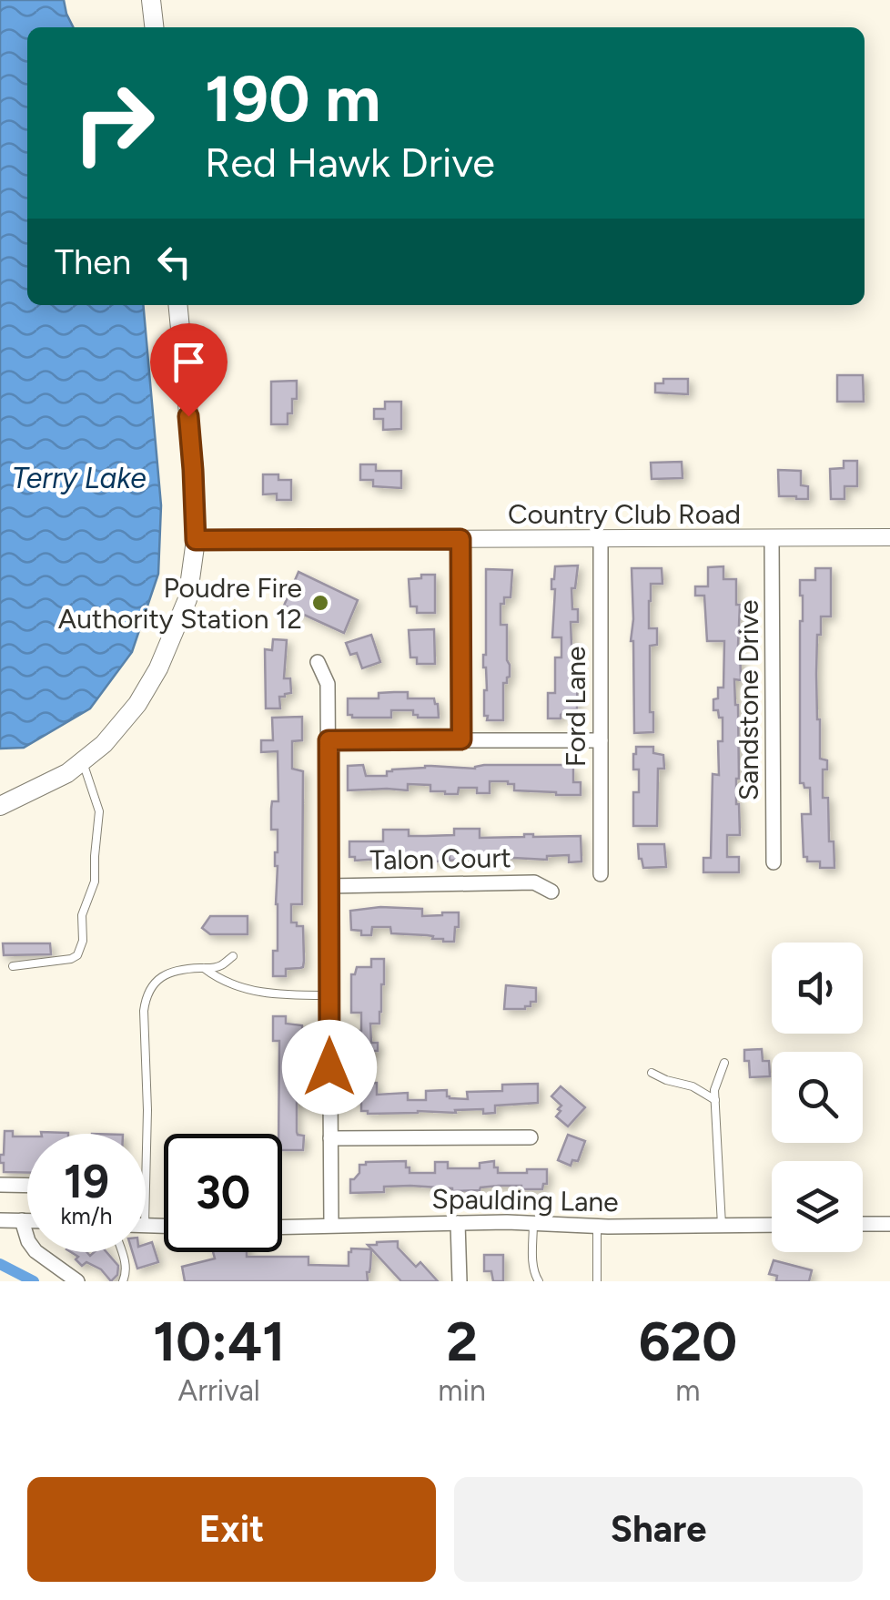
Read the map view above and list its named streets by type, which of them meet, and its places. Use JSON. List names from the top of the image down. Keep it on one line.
{"streets":{"street":["Country Club Road","Sandstone Drive","Ford Lane","Talon Court","Spaulding Lane"]},"crossings":[["Country Club Road","Sandstone Drive"],["Country Club Road","Ford Lane"]],"water":["Terry Lake"],"places":["Poudre Fire Authority Station 12"],"page":{"turn":["190 m","Red Hawk Drive"],"then":"Then","speed":"19 km/h","limit":"30","eta":["10:41","Arrival","2","min","620","m"],"buttons":["Exit","Share"]}}
